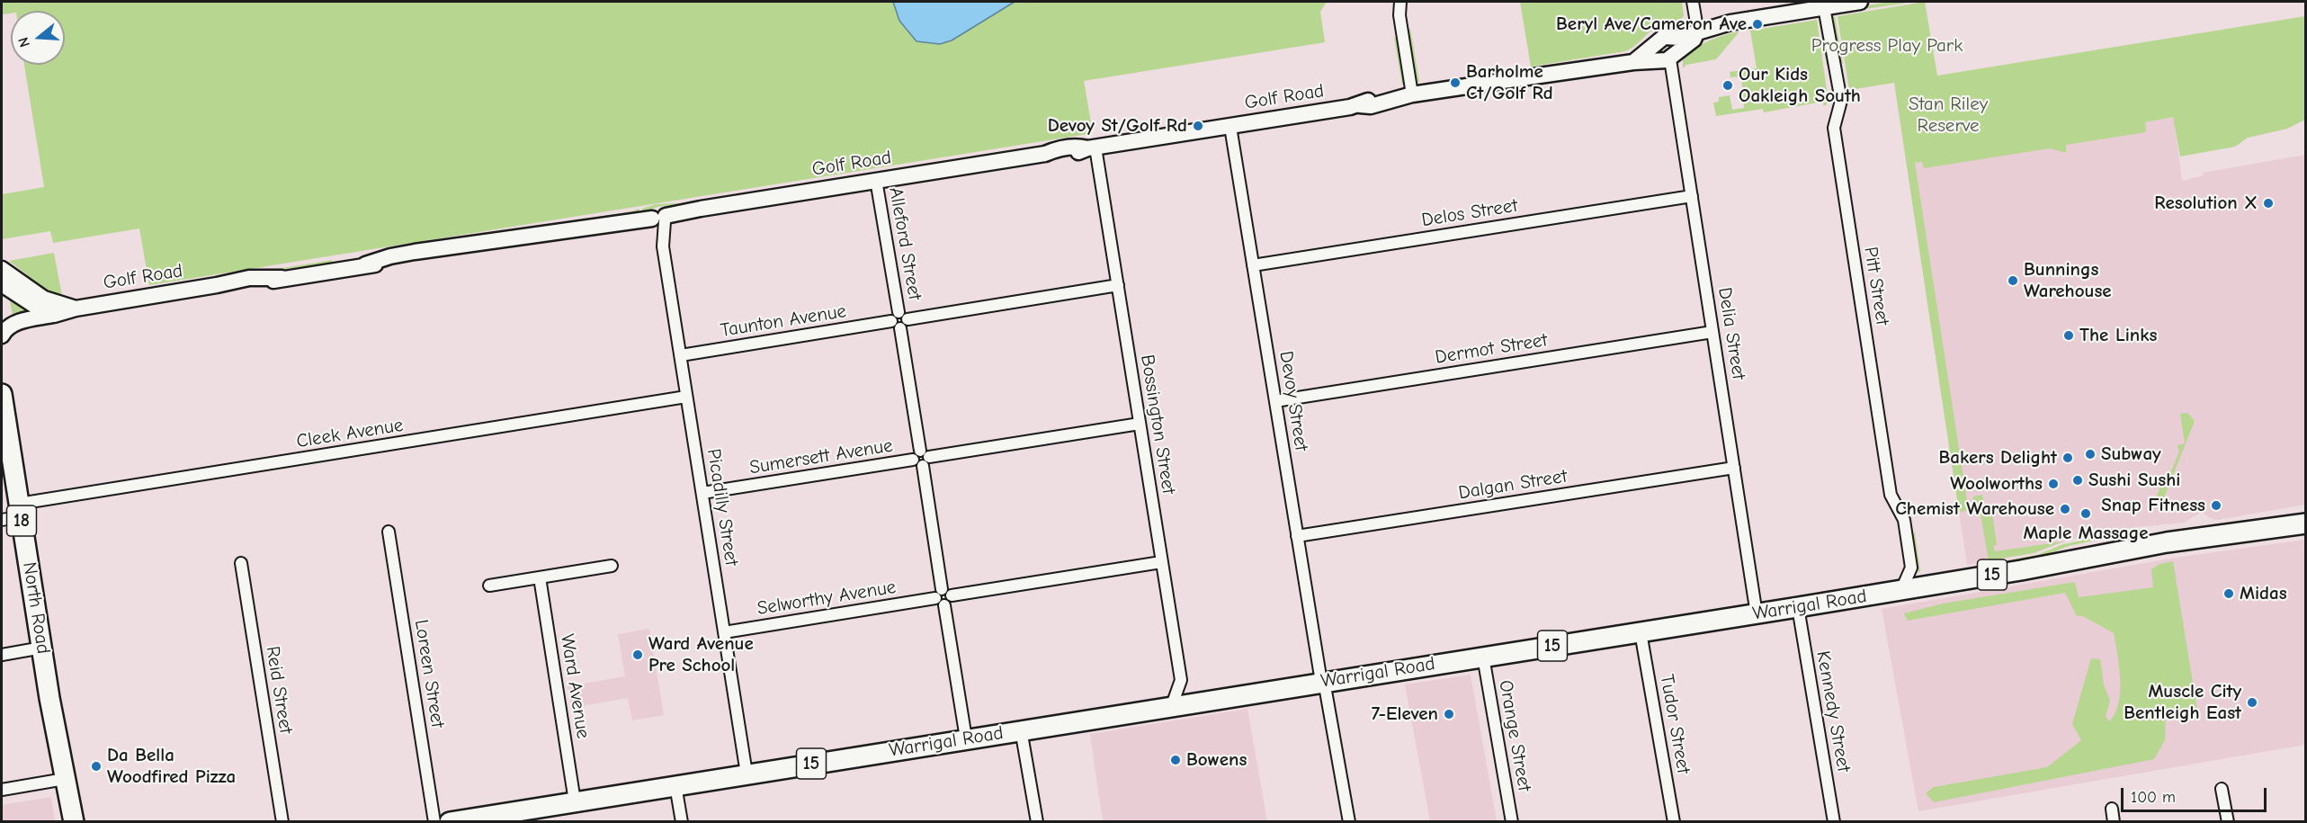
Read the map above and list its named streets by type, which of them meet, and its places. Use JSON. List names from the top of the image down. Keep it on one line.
{"streets":{"highway":["18","15","Warrigal Road","North Road"],"street":["Golf Road","Delos Street","Alleford Street","Pitt Street","Taunton Avenue","Delia Street","Dermot Street","Devoy Street","Bossington Street","Cleek Avenue","Sumersett Avenue","Dalgan Street","Picadilly Street","Selworthy Avenue","Loreen Street","Ward Avenue","Reid Street","Kennedy Street","Tudor Street","Orange Street"]},"crossings":[["Golf Road","Alleford Street"],["Golf Road","Delia Street"],["Golf Road","Devoy Street"],["Golf Road","Bossington Street"],["Golf Road","Picadilly Street"],["Delos Street","Delia Street"],["Delos Street","Devoy Street"],["Alleford Street","Taunton Avenue"],["Alleford Street","Sumersett Avenue"],["Alleford Street","Selworthy Avenue"],["Alleford Street","Warrigal Road"],["Taunton Avenue","Bossington Street"],["Taunton Avenue","Picadilly Street"],["Delia Street","Dermot Street"],["Delia Street","Dalgan Street"],["Delia Street","Warrigal Road"],["Dermot Street","Devoy Street"],["Devoy Street","Dalgan Street"],["Devoy Street","Warrigal Road"],["Bossington Street","Sumersett Avenue"],["Bossington Street","Selworthy Avenue"],["Bossington Street","Warrigal Road"],["Cleek Avenue","Picadilly Street"],["Cleek Avenue","North Road"],["Sumersett Avenue","Picadilly Street"],["Picadilly Street","Selworthy Avenue"],["Picadilly Street","Warrigal Road"],["Warrigal Road","Ward Avenue"],["Warrigal Road","Kennedy Street"],["Warrigal Road","Tudor Street"],["Warrigal Road","Orange Street"]],"parks":["Progress Play Park","Stan Riley Reserve"],"places":["Beryl Ave/Cameron Ave","Barholme Ct/Golf Rd","Our Kids Oakleigh South","Devoy St/Golf Rd","Resolution X","Bunnings Warehouse","The Links","Subway","Bakers Delight","Sushi Sushi","Woolworths","Snap Fitness","Chemist Warehouse","Maple Massage","Midas","Ward Avenue Pre School","Muscle City Bentleigh East","7-Eleven","Bowens","Da Bella Woodfired Pizza"],"scale_bar":"100 m","north":"left"}
